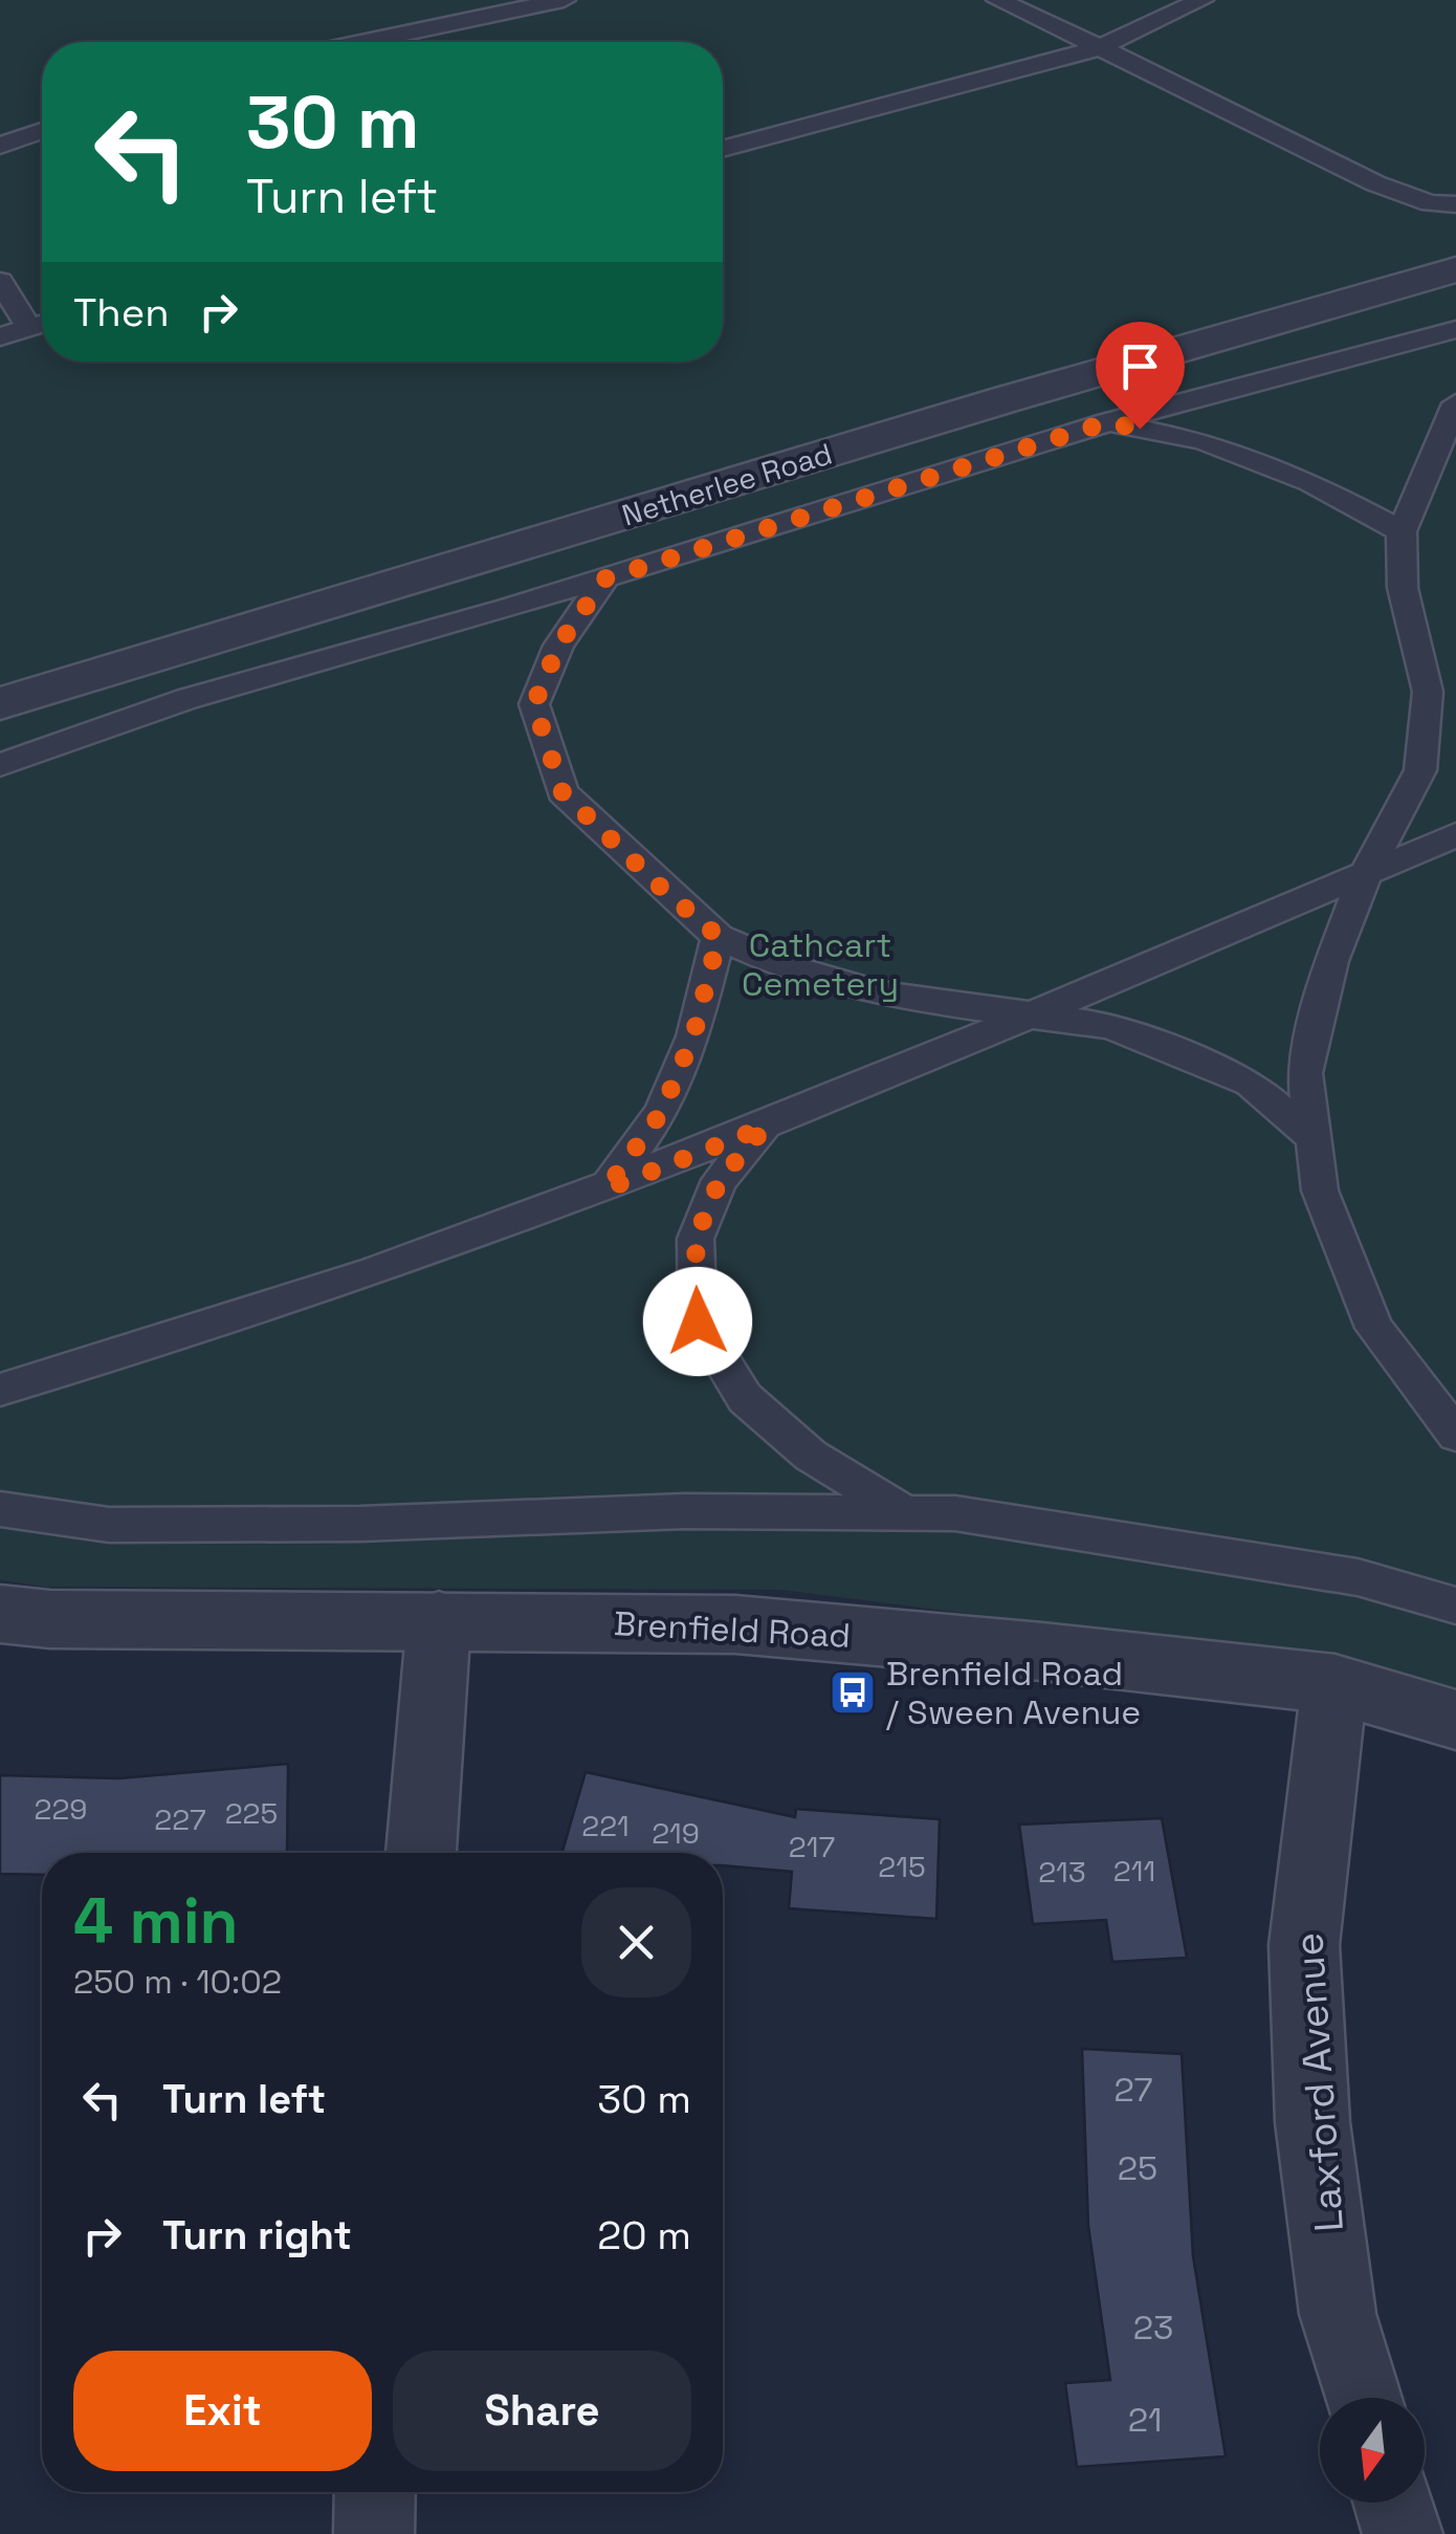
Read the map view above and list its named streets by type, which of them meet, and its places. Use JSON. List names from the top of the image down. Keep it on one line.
{"streets":{"street":["Netherlee Road","Brenfield Road","Laxford Avenue"]},"crossings":[["Brenfield Road","Laxford Avenue"]],"parks":["Cathcart Cemetery"],"places":{"bus stop":["Brenfield Road / Sween Avenue"]},"house_numbers":["229","225","227","221","219","217","215","211","213","27","25","23","21"],"north":"bottom","page":{"turn":["30 m","Turn left"],"then":"Then","heading":["4 min","250 m · 10:02"],"list":[{"name":"Turn left","value":"30 m"},{"name":"Turn right","value":"20 m"}],"buttons":["Exit","Share"]}}
